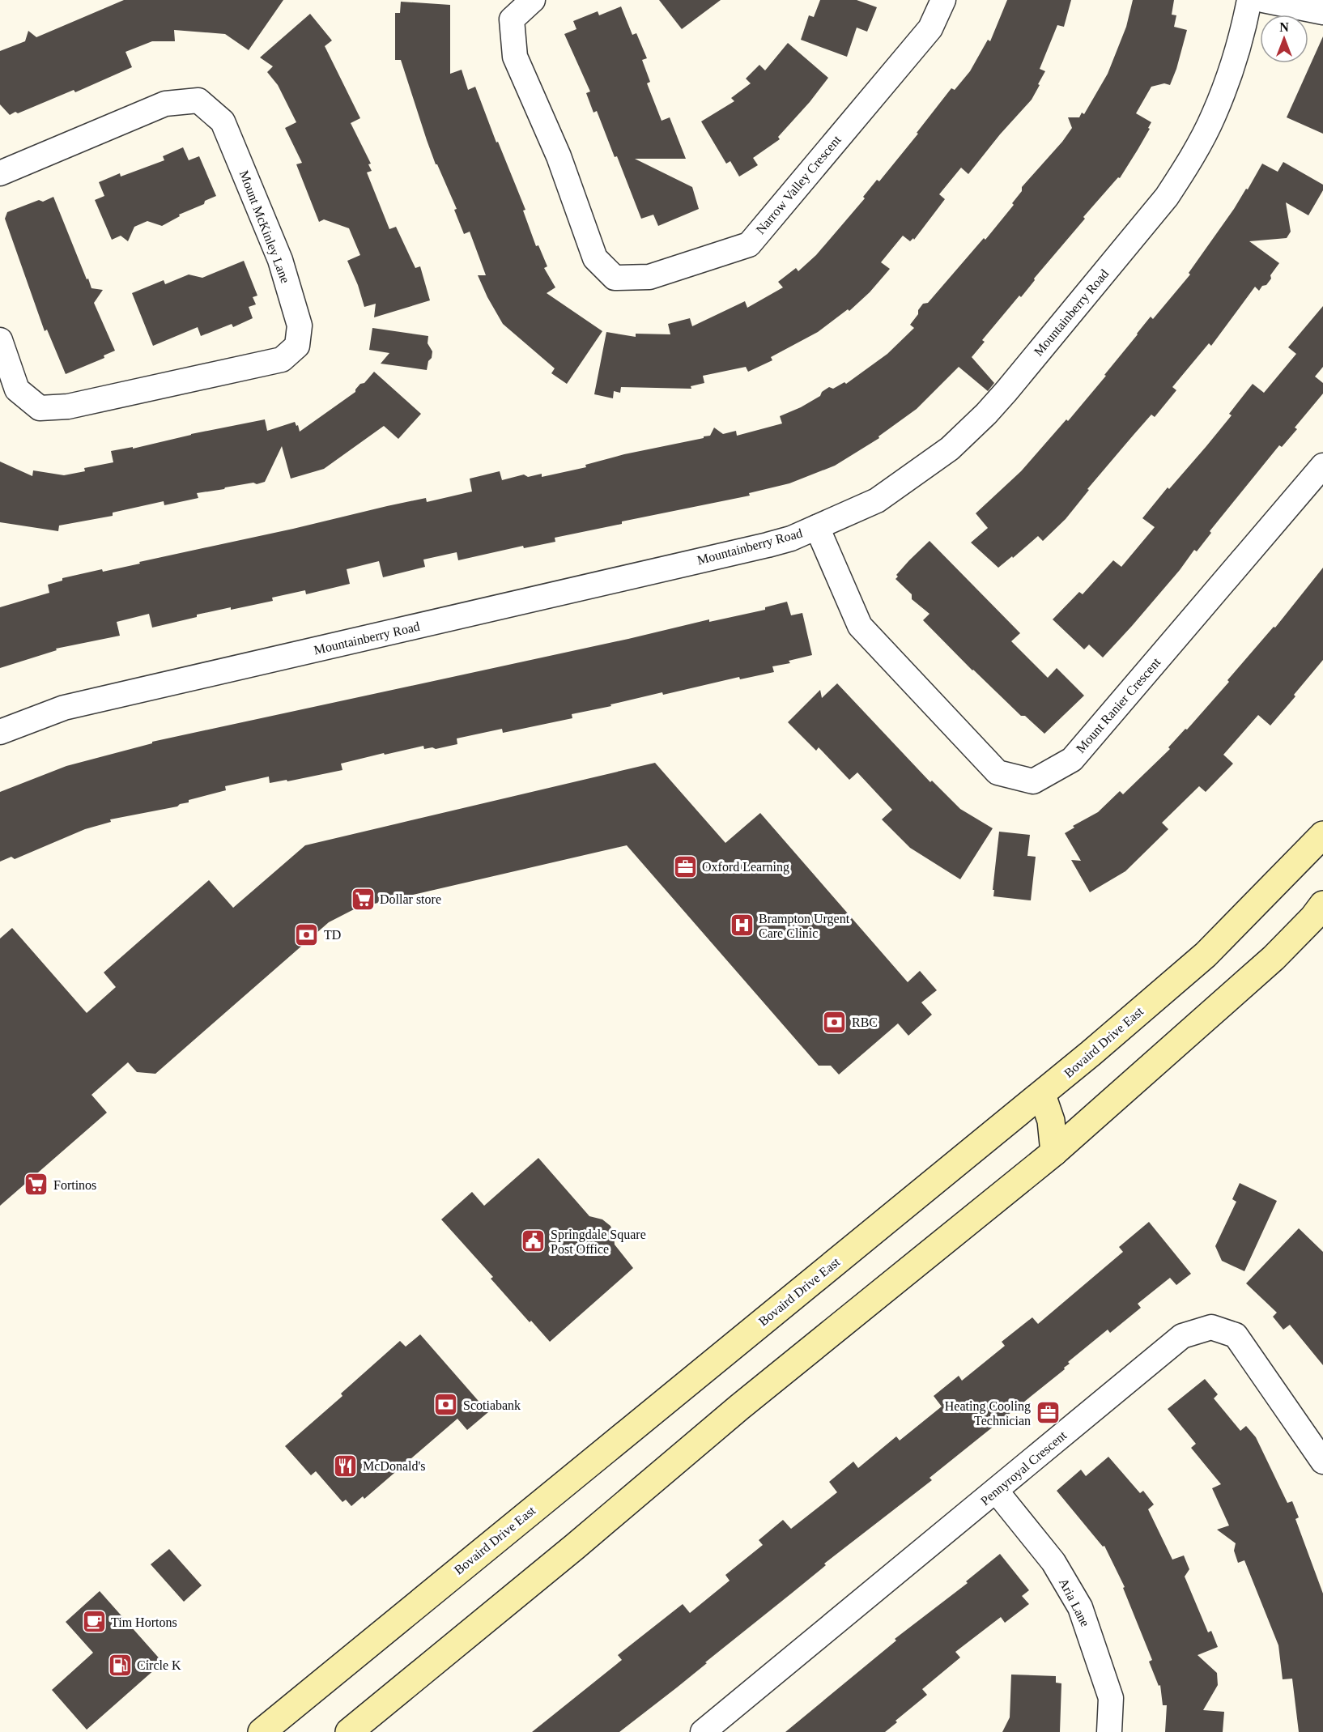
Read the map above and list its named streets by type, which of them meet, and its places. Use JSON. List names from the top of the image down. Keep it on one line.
{"streets":{"main road":["Bovaird Drive East"],"street":["Narrow Valley Crescent","Mount McKinley Lane","Mountainberry Road","Mount Ranier Crescent","Pennyroyal Crescent","Aria Lane"]},"crossings":[["Mountainberry Road","Mount Ranier Crescent"],["Pennyroyal Crescent","Aria Lane"]],"places":{"office":["Oxford Learning","Heating Cooling Technician"],"supermarket":["Dollar store","Fortinos"],"hospital":["Brampton Urgent Care Clinic"],"bank":["TD","RBC","Scotiabank"],"public building":["Springdale Square Post Office"],"restaurant":["McDonald's"],"cafe":["Tim Hortons"],"fuel station":["Circle K"]},"north":"top"}
